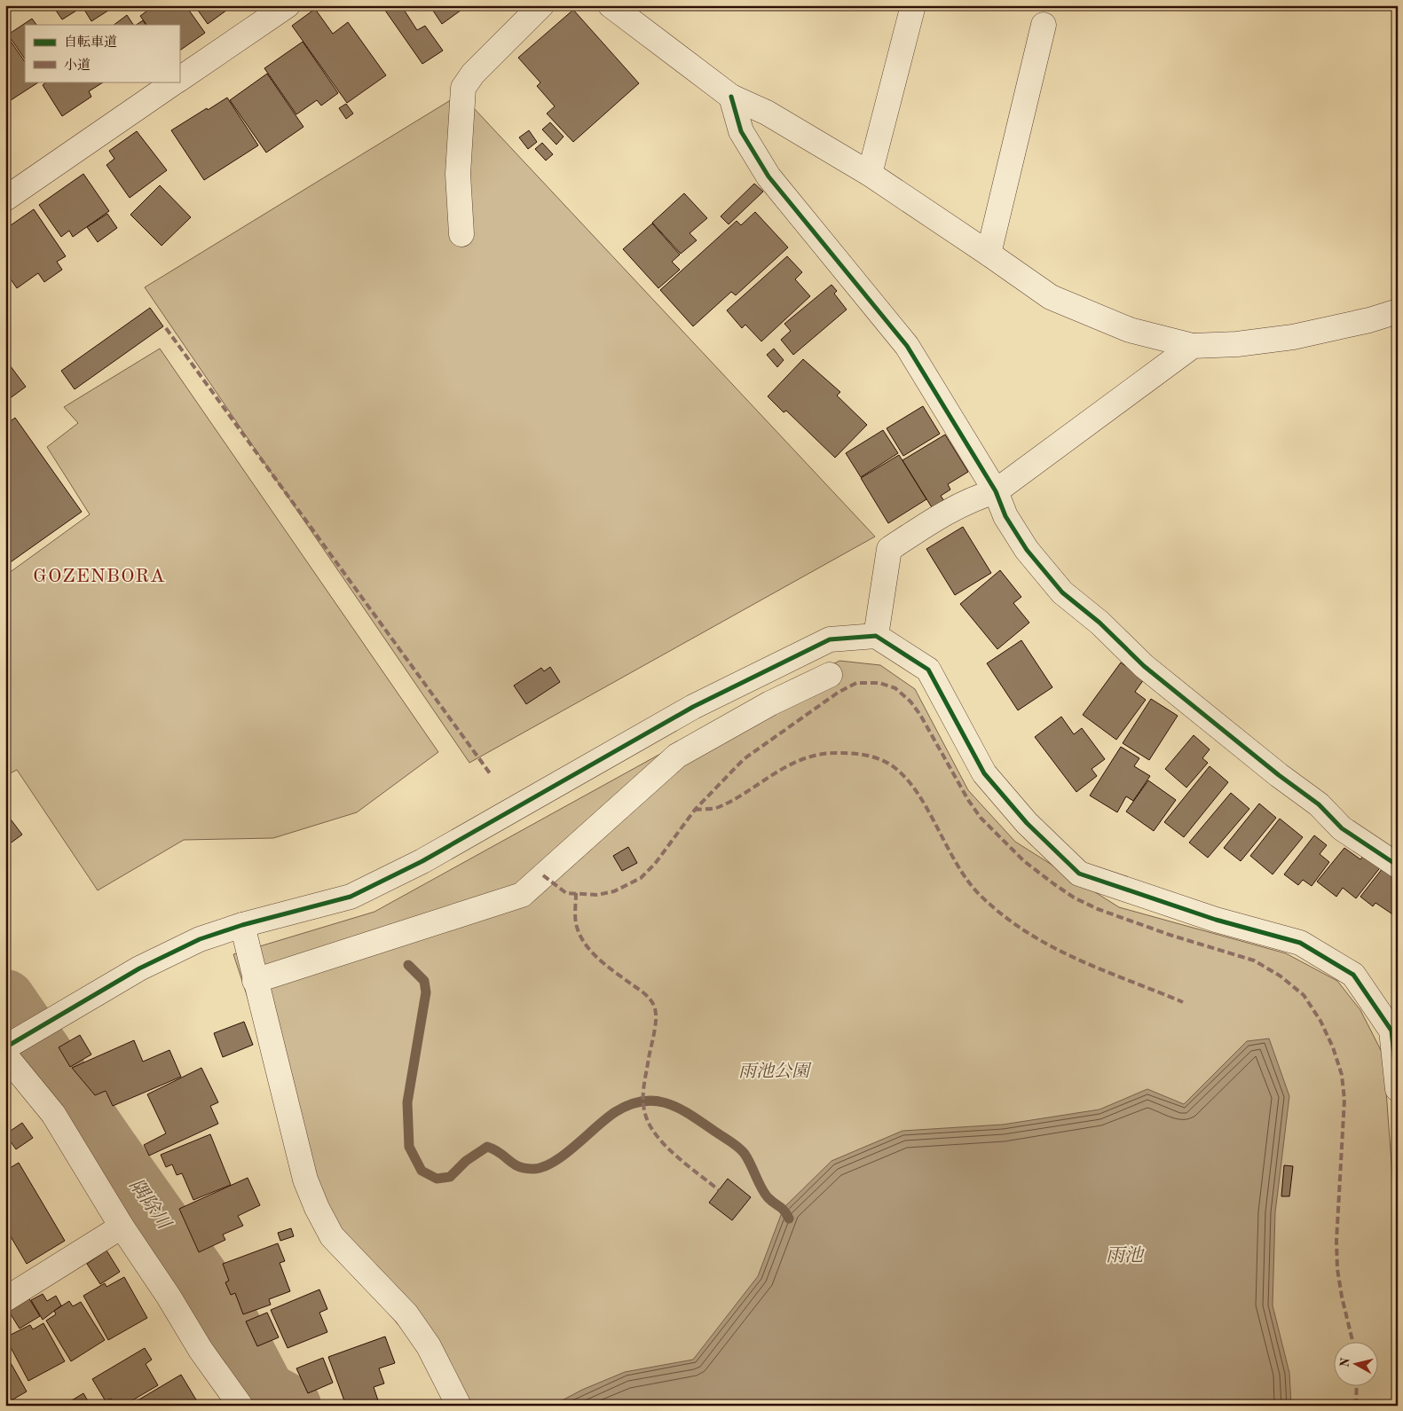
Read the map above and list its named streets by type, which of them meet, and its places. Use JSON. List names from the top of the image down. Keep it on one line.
{"districts":["GOZENBORA"],"water":["隅除川","雨池"],"parks":["雨池公園"],"legend":["自転車道","小道"],"north":"left"}
